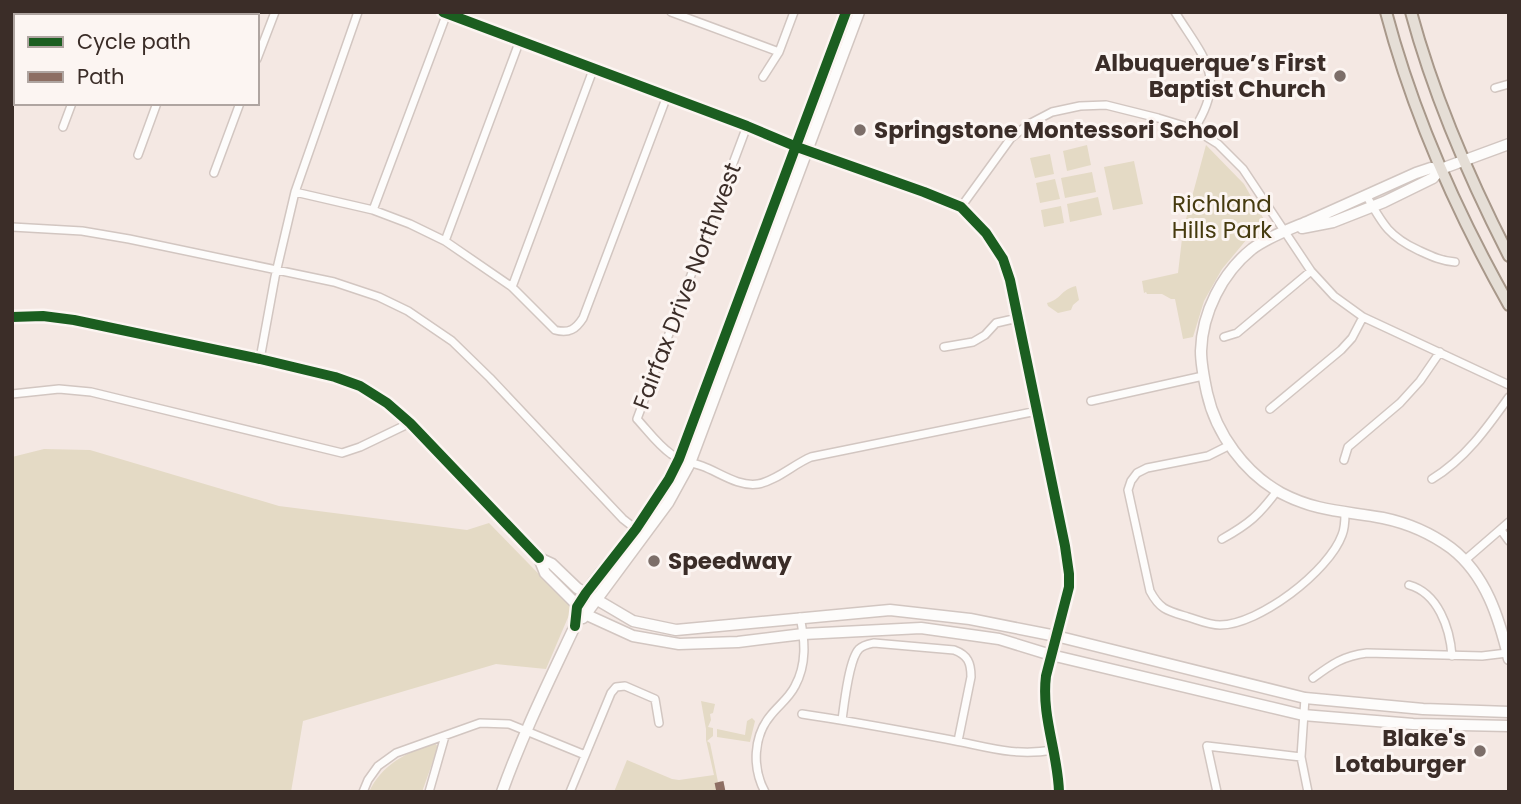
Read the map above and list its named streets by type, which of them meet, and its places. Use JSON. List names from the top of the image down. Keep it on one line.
{"streets":{"street":["Fairfax Drive Northwest"]},"parks":["Richland Hills Park"],"places":["Albuquerque’s First Baptist Church","Springstone Montessori School","Speedway","Blake's Lotaburger"],"legend":["Cycle path","Path"]}
